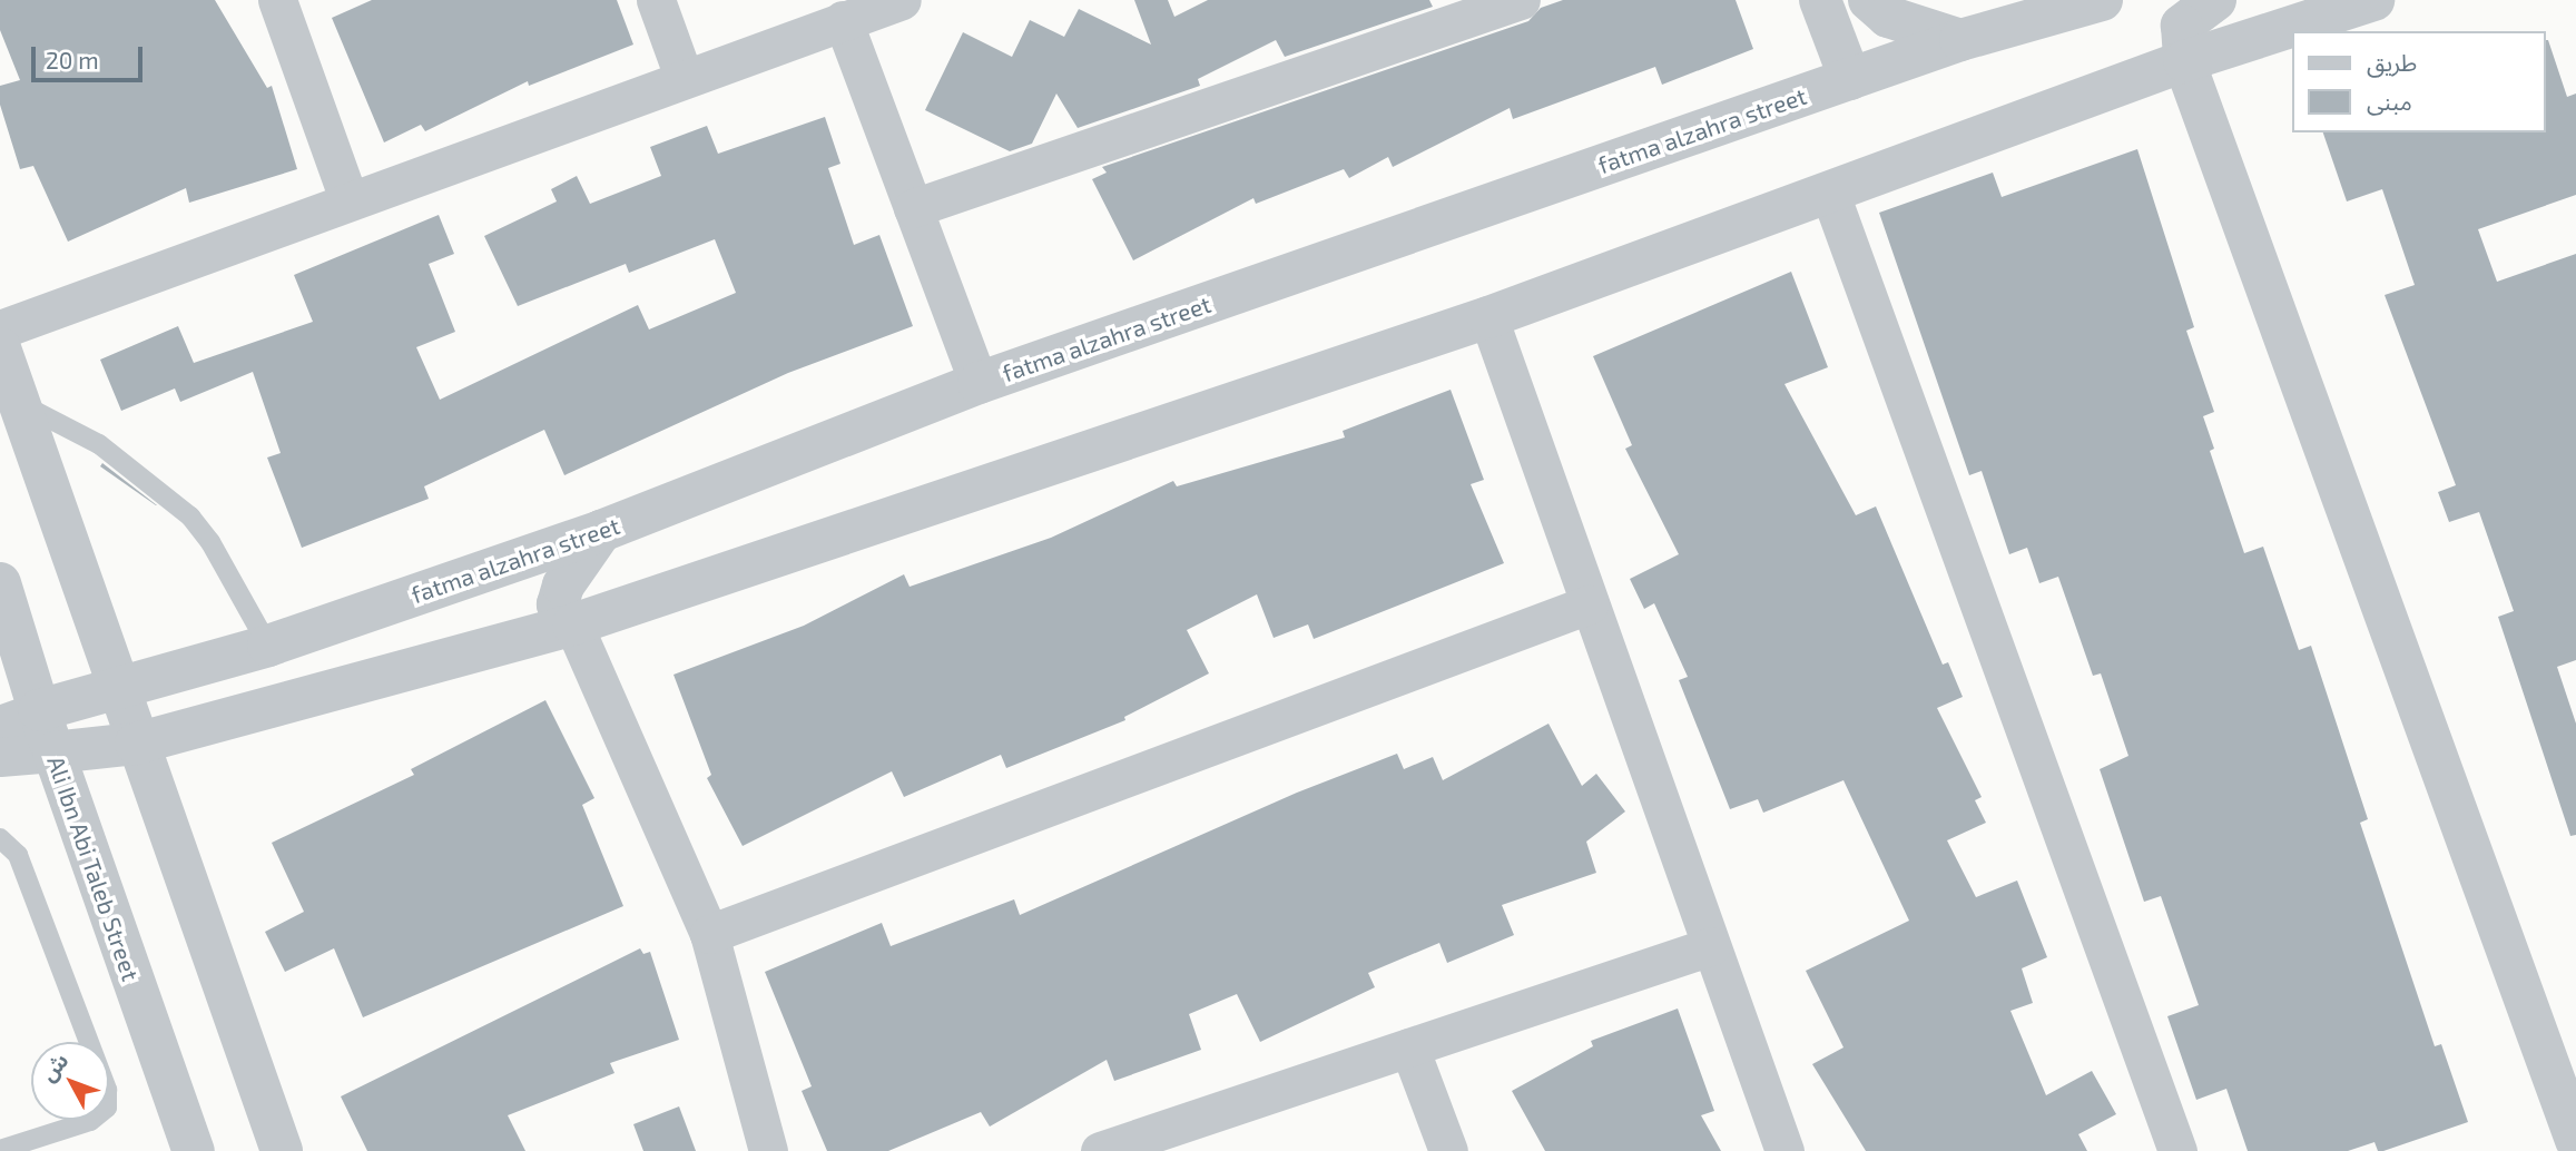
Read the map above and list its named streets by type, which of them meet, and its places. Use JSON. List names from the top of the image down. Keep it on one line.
{"streets":{"street":["fatma alzahra street","Ali Ibn Abi Taleb Street"]},"crossings":[["fatma alzahra street","Ali Ibn Abi Taleb Street"]],"legend":["طريق","مبنى"],"scale_bar":"20 m","north":"top left"}
